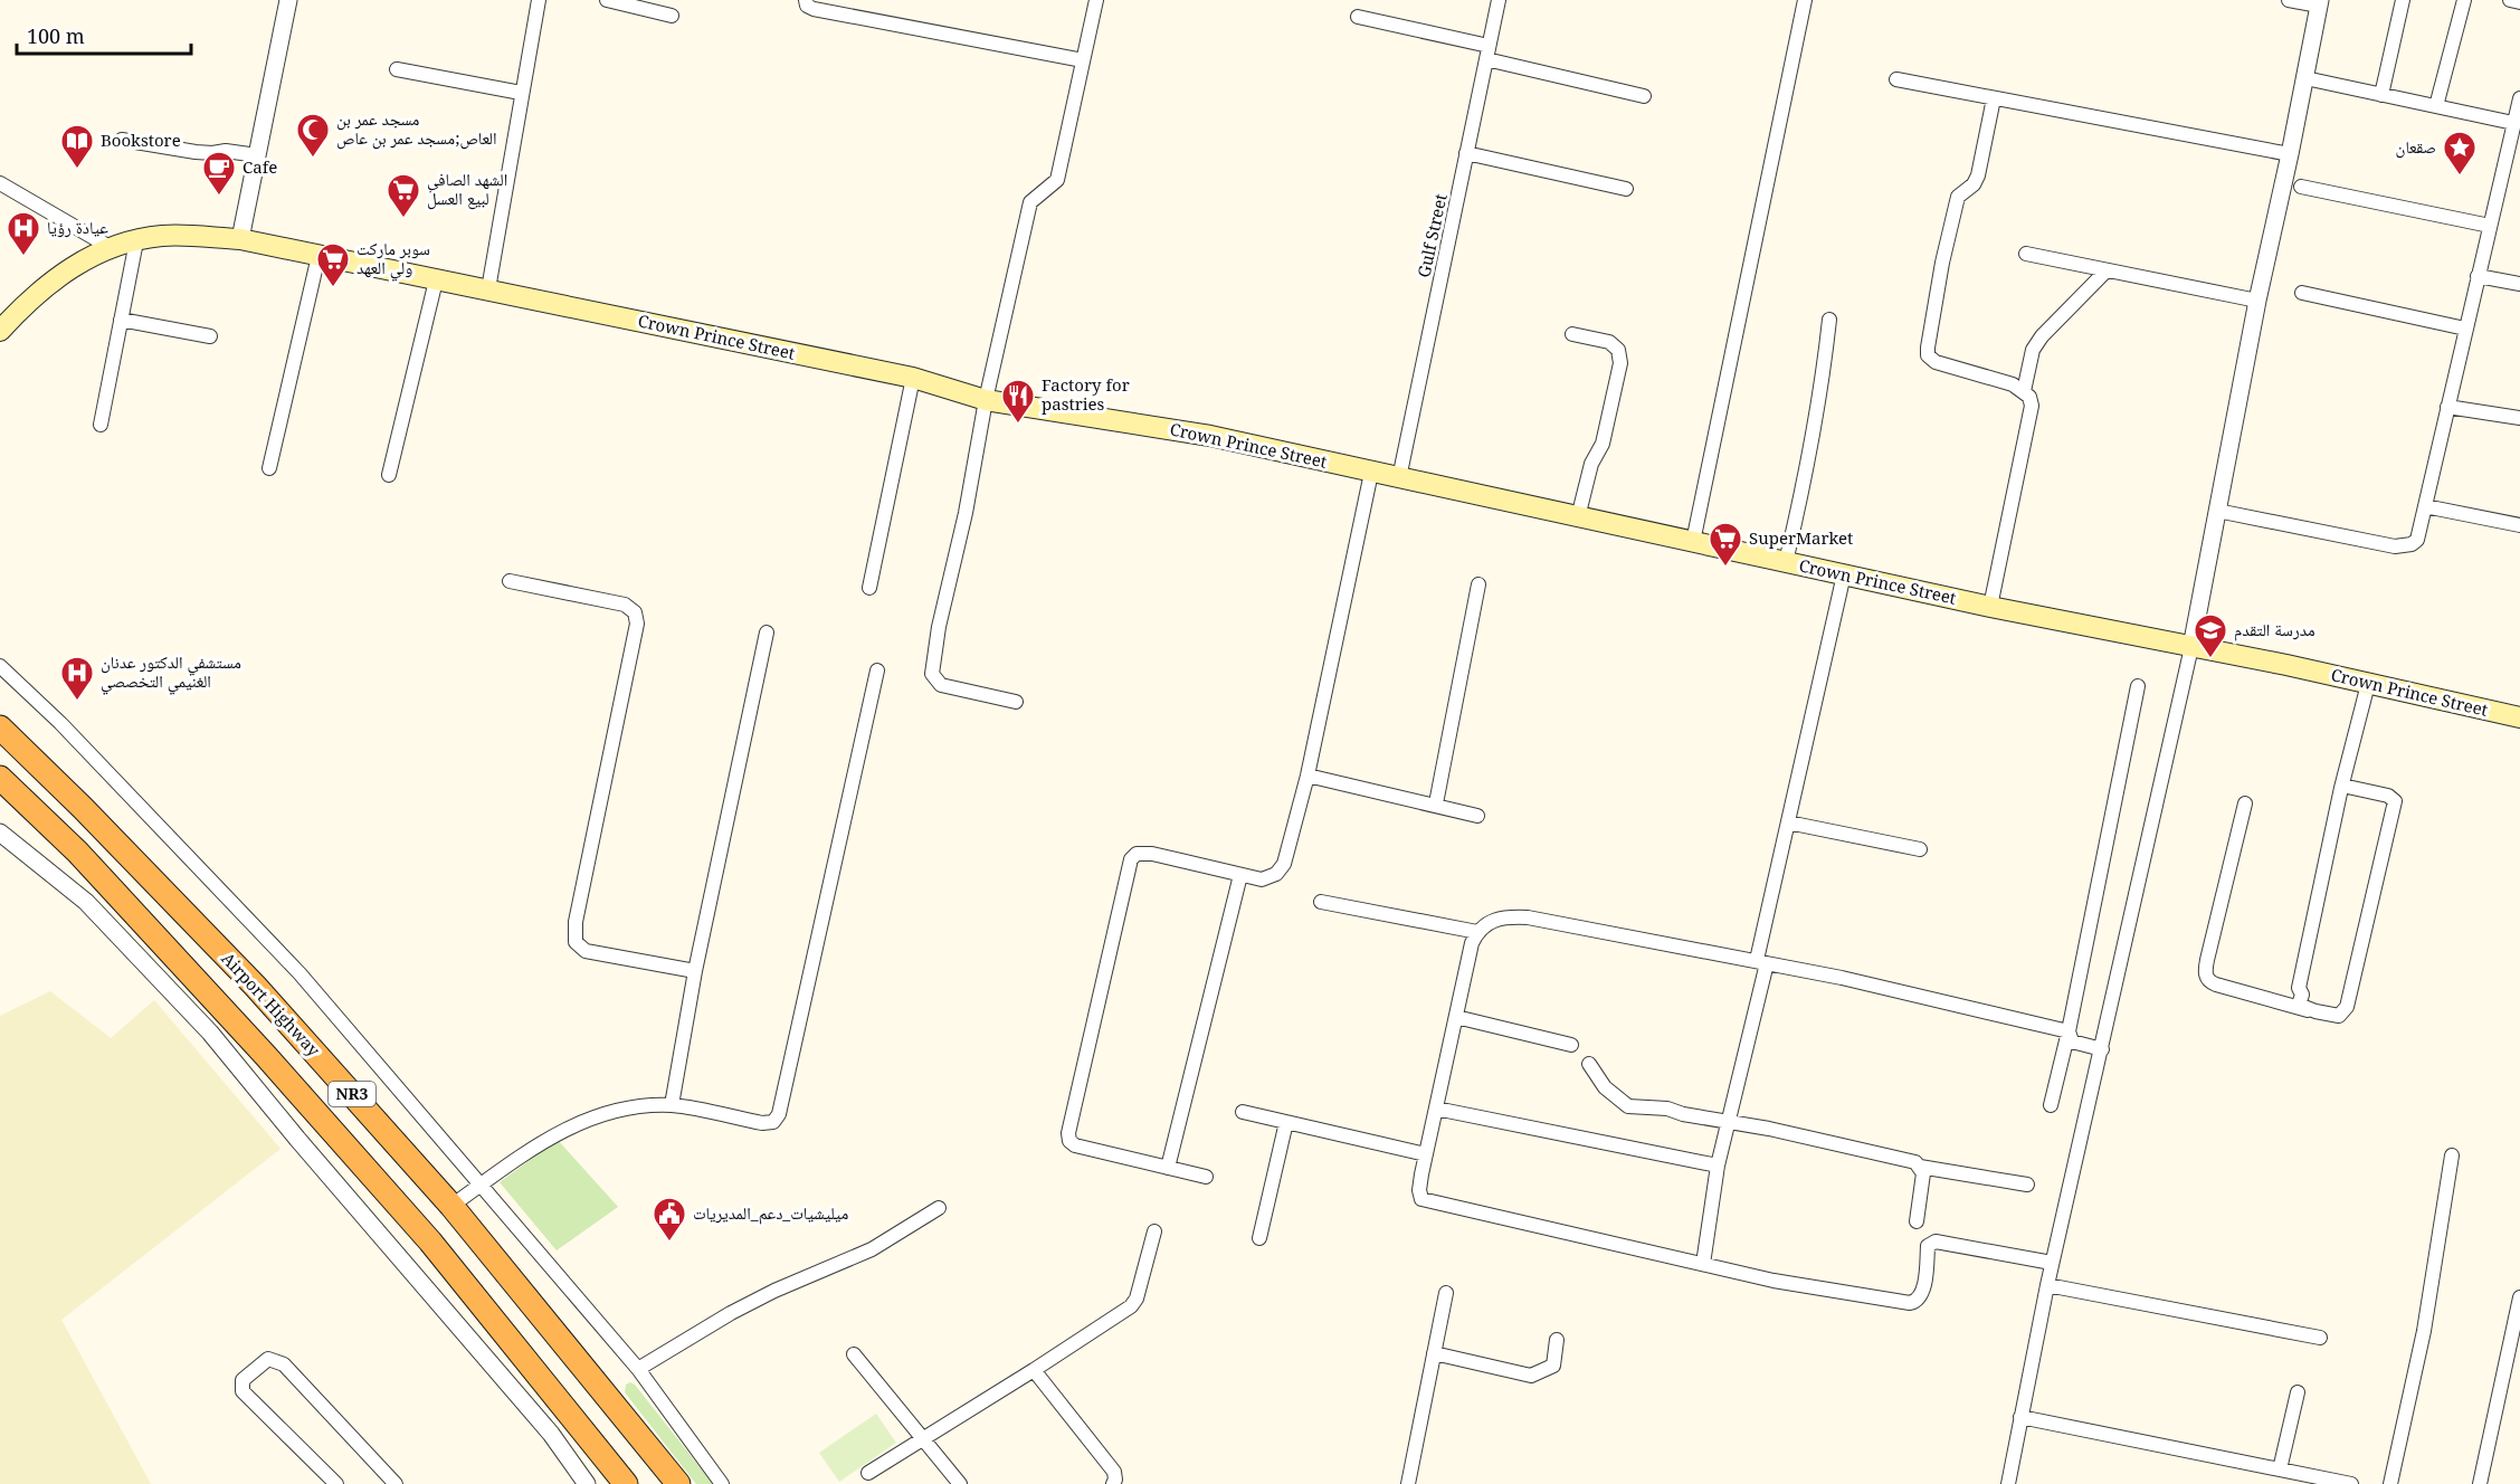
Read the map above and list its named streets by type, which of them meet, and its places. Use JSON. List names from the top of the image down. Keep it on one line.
{"streets":{"highway":["Airport Highway","NR3"],"main road":["Crown Prince Street"],"street":["Gulf Street"]},"crossings":[["Gulf Street","Crown Prince Street"]],"places":{"mosque":["مسجد عمر بن العاص;مسجد عمر بن عاص"],"library":["Bookstore"],"place":["صقعان"],"cafe":["Cafe"],"supermarket":["الشهد الصافي لبيع العسل","سوبر ماركت ولي العهد","SuperMarket"],"hospital":["عيادة رؤيا","مستشفي الدكتور عدنان الغنيمي التخصصي"],"restaurant":["Factory for pastries"],"school or university":["مدرسة التقدم"],"public building":["ميليشيات_دعم_المديريات"]},"scale_bar":"100 m"}
